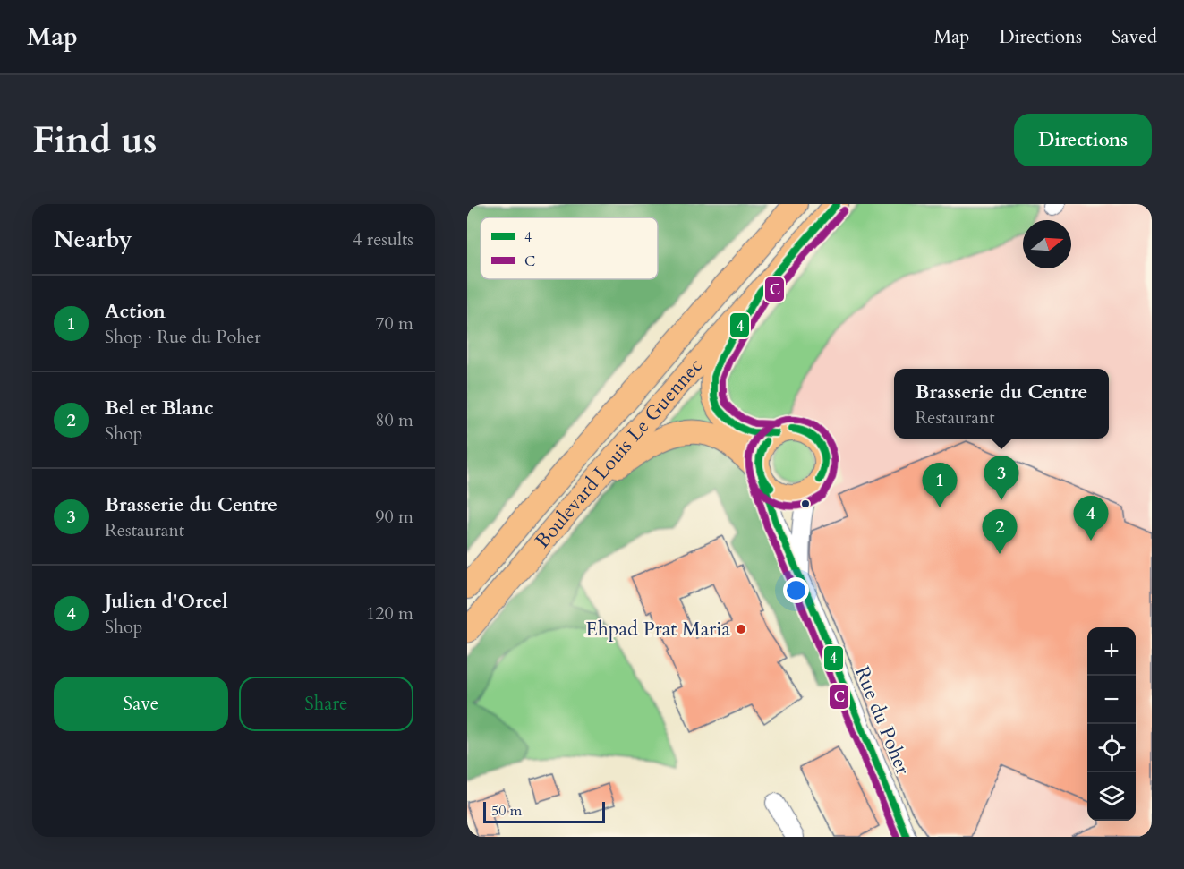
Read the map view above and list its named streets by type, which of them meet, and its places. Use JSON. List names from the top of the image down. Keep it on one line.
{"streets":{"main road":["Boulevard Louis Le Guennec"],"street":["Rue du Poher"]},"places":["Ehpad Prat Maria"],"lines":["transit line 4","transit line C"],"legend":["4","C"],"scale_bar":"50 m","north":"right","page":{"header":"Map","nav":["Map","Directions","Saved"],"buttons":["Directions",["Save","Share"]],"title":"Find us","heading":["Nearby","4 results"],"list":[{"mark":"1","name":"Action","note":"Shop · Rue du Poher","value":"70 m"},{"mark":"2","name":"Bel et Blanc","note":"Shop","value":"80 m"},{"mark":"3","name":"Brasserie du Centre","note":"Restaurant","value":"90 m"},{"mark":"4","name":"Julien d'Orcel","note":"Shop","value":"120 m"}],"popup":["Brasserie du Centre","Restaurant"],"pins":["3","1","4","2"],"map_buttons":["+","−"],"scale":"50 m"}}
